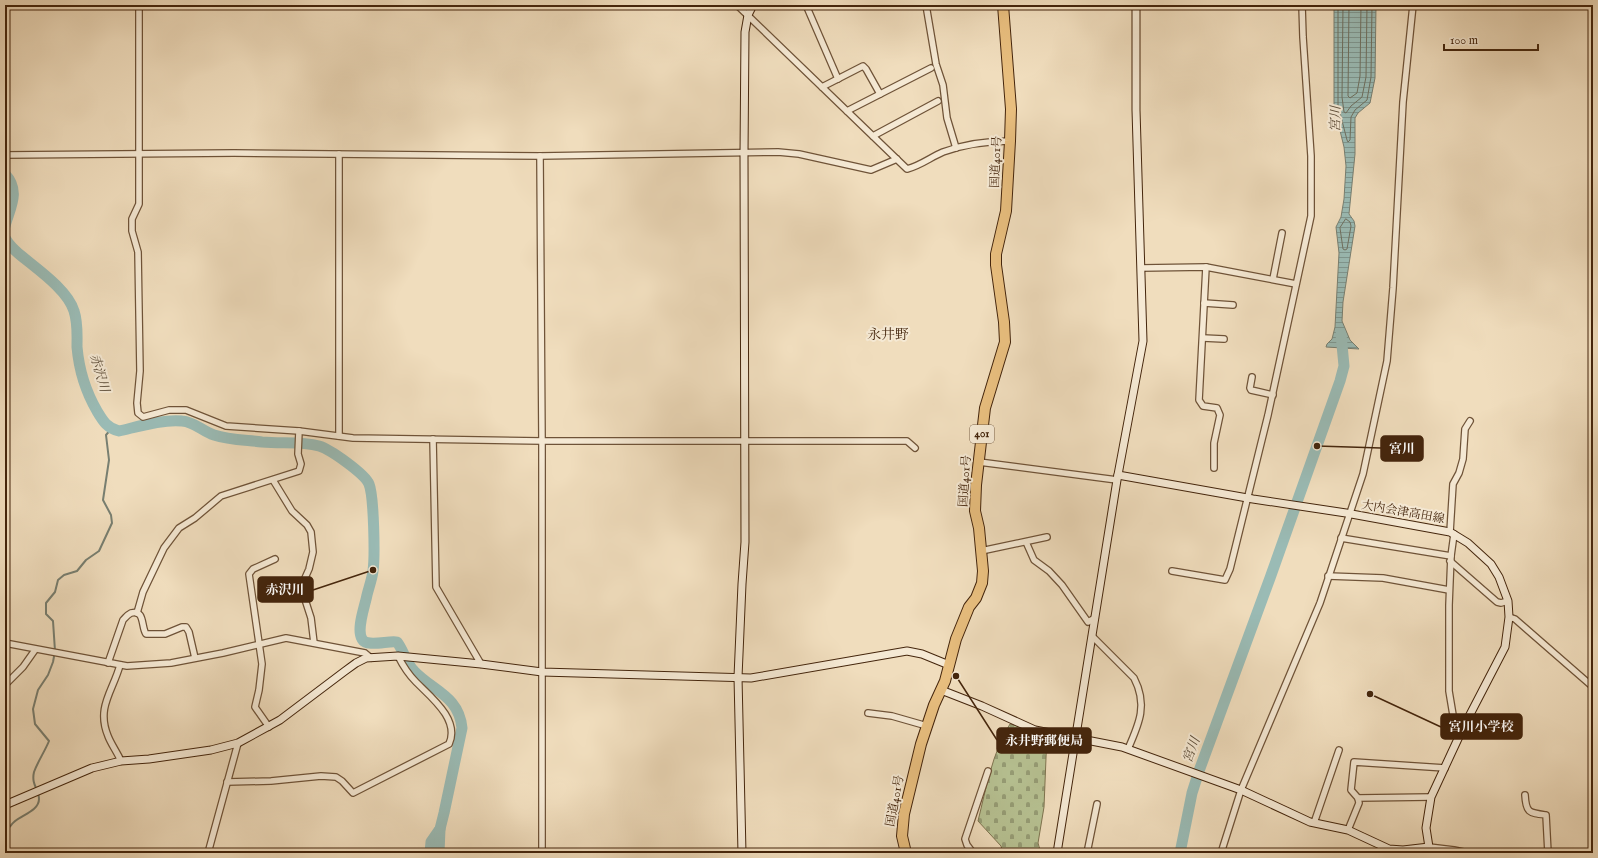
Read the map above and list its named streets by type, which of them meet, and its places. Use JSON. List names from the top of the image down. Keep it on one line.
{"streets":{"highway":["国道401号","401"],"street":["大内会津高田線"]},"districts":["永井野"],"water":["宮川","赤沢川"],"places":["宮川","赤沢川","永井野郵便局","宮川小学校"],"scale_bar":"100 m"}
